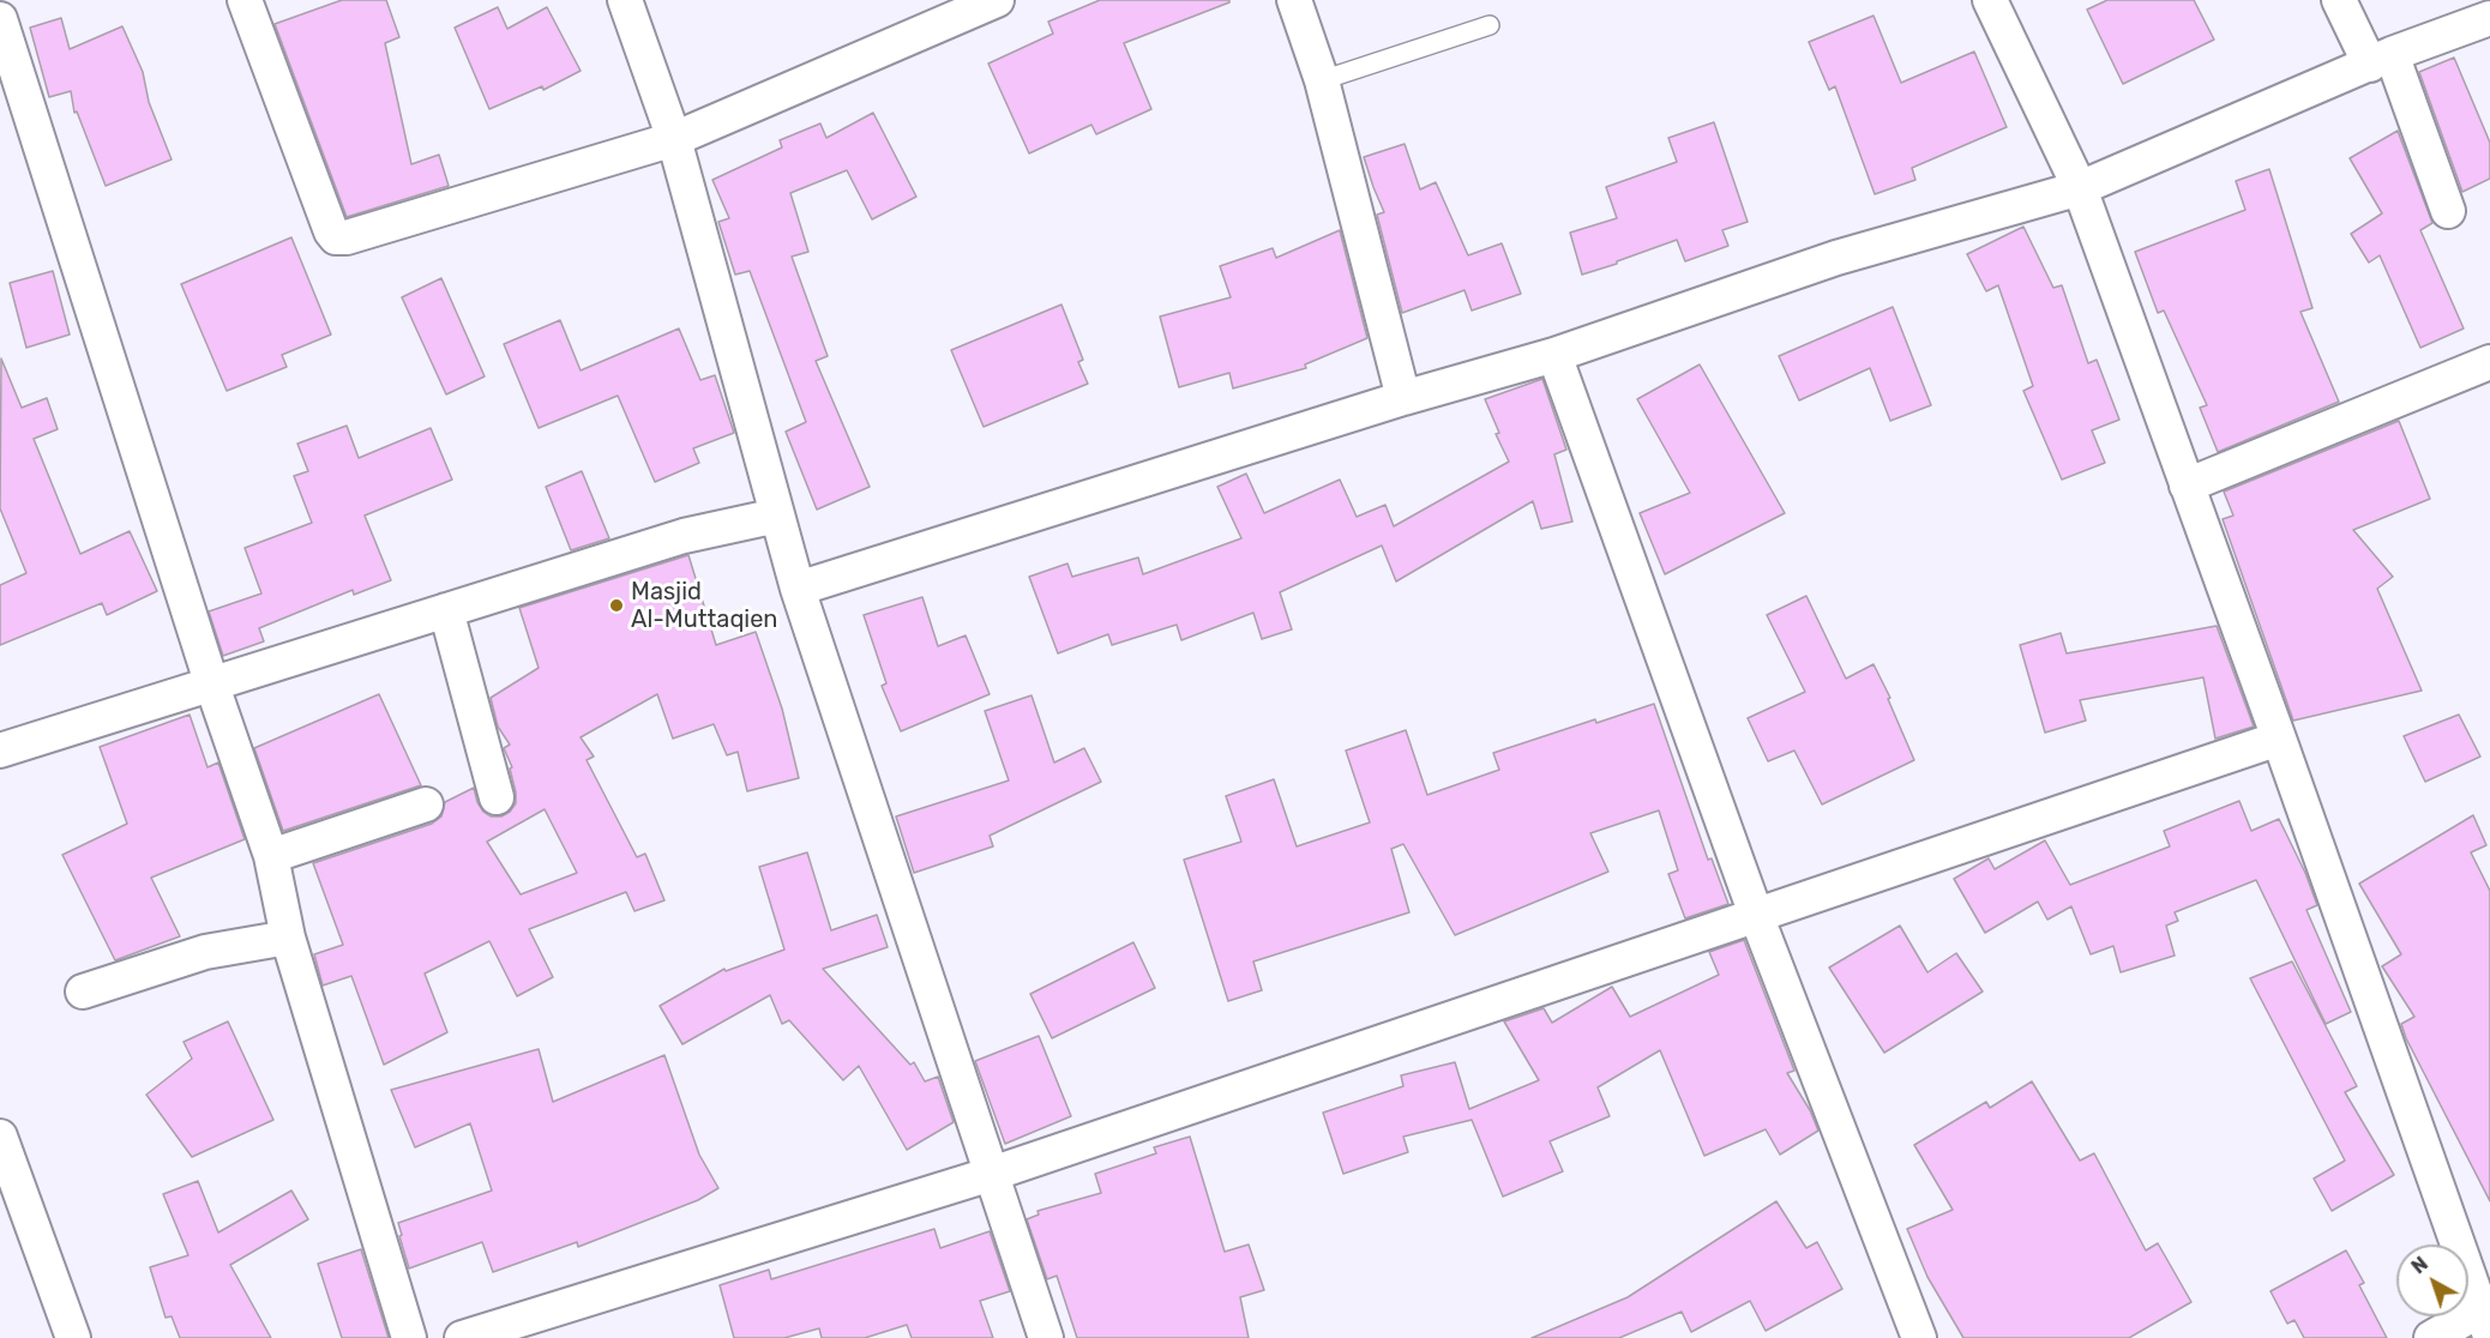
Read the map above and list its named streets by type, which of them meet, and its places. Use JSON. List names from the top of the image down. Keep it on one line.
{"places":["Masjid Al-Muttaqien"],"north":"top left"}
